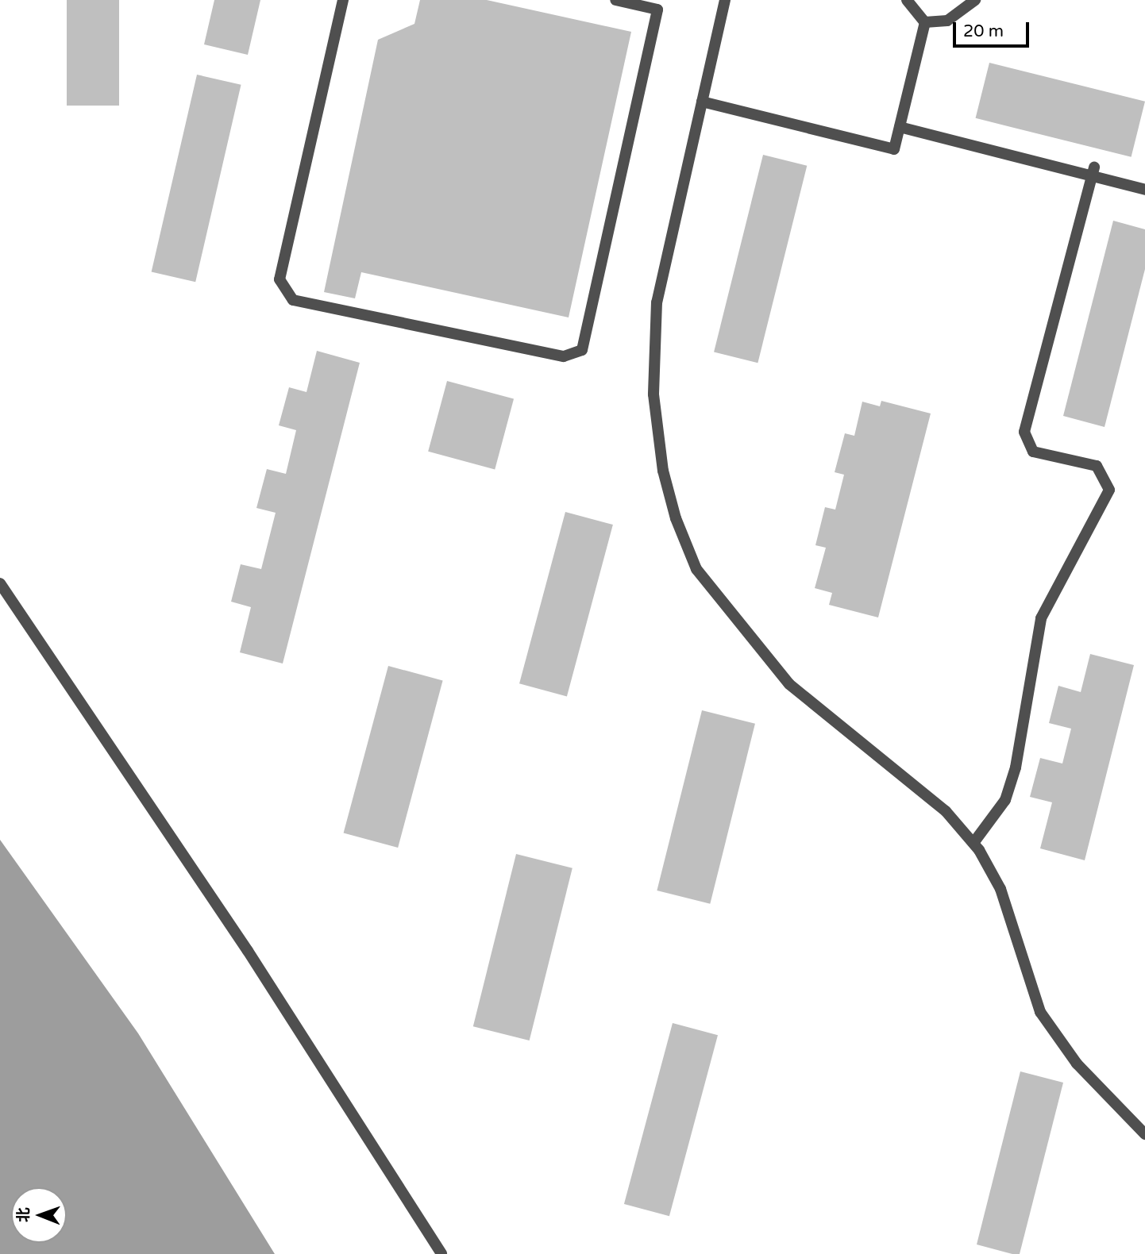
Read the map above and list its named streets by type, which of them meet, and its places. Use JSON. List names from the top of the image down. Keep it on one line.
{"scale_bar":"20 m","north":"left"}
